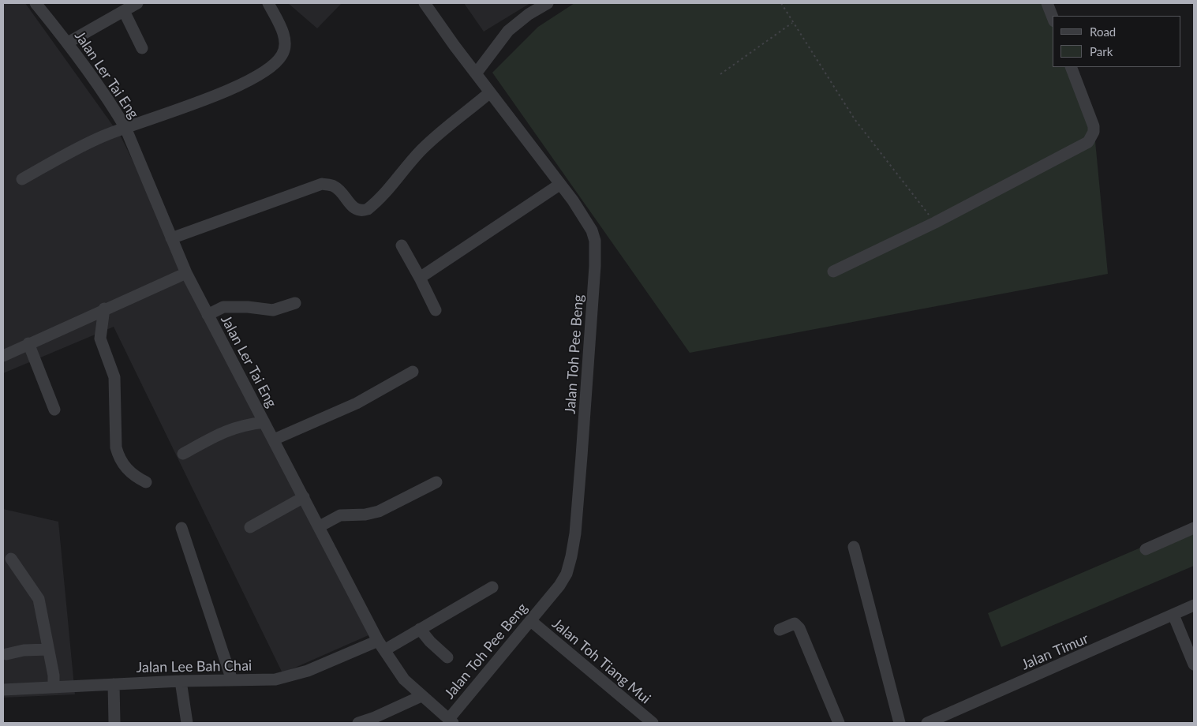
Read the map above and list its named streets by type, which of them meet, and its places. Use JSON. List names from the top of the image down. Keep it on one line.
{"streets":{"street":["Jalan Ler Tai Eng","Jalan Toh Pee Beng","Jalan Timur","Jalan Toh Tiang Mui","Jalan Lee Bah Chai"]},"crossings":[["Jalan Ler Tai Eng","Jalan Toh Pee Beng"],["Jalan Ler Tai Eng","Jalan Lee Bah Chai"],["Jalan Toh Pee Beng","Jalan Toh Tiang Mui"]],"legend":["Road","Park"]}
